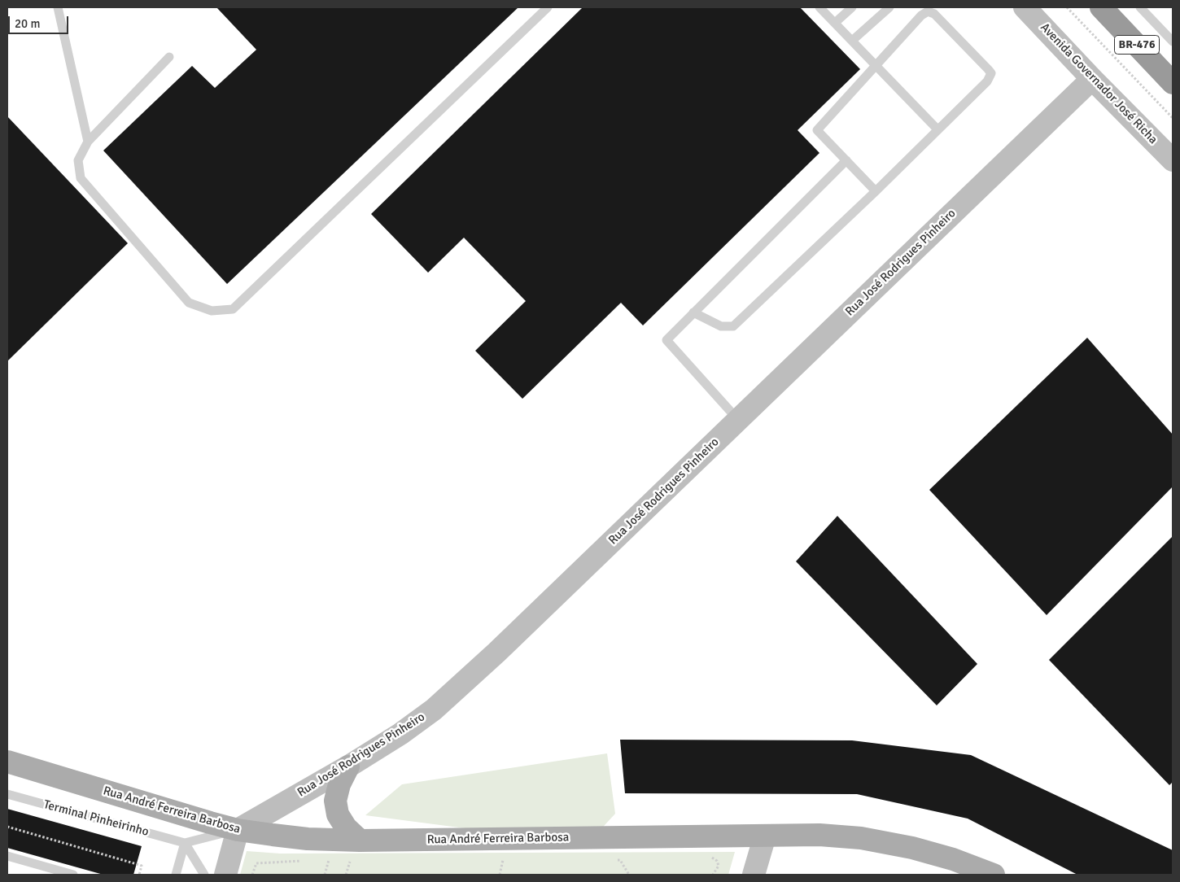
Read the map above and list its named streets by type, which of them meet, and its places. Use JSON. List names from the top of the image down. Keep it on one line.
{"streets":{"highway":["BR-476"],"main road":["Avenida Governador José Richa","Rua José Rodrigues Pinheiro","Rua André Ferreira Barbosa"],"lane":["Terminal Pinheirinho"]},"crossings":[["Avenida Governador José Richa","Rua José Rodrigues Pinheiro"],["Rua José Rodrigues Pinheiro","Rua André Ferreira Barbosa"],["Rua José Rodrigues Pinheiro","Terminal Pinheirinho"],["Rua André Ferreira Barbosa","Terminal Pinheirinho"]],"scale_bar":"20 m"}
